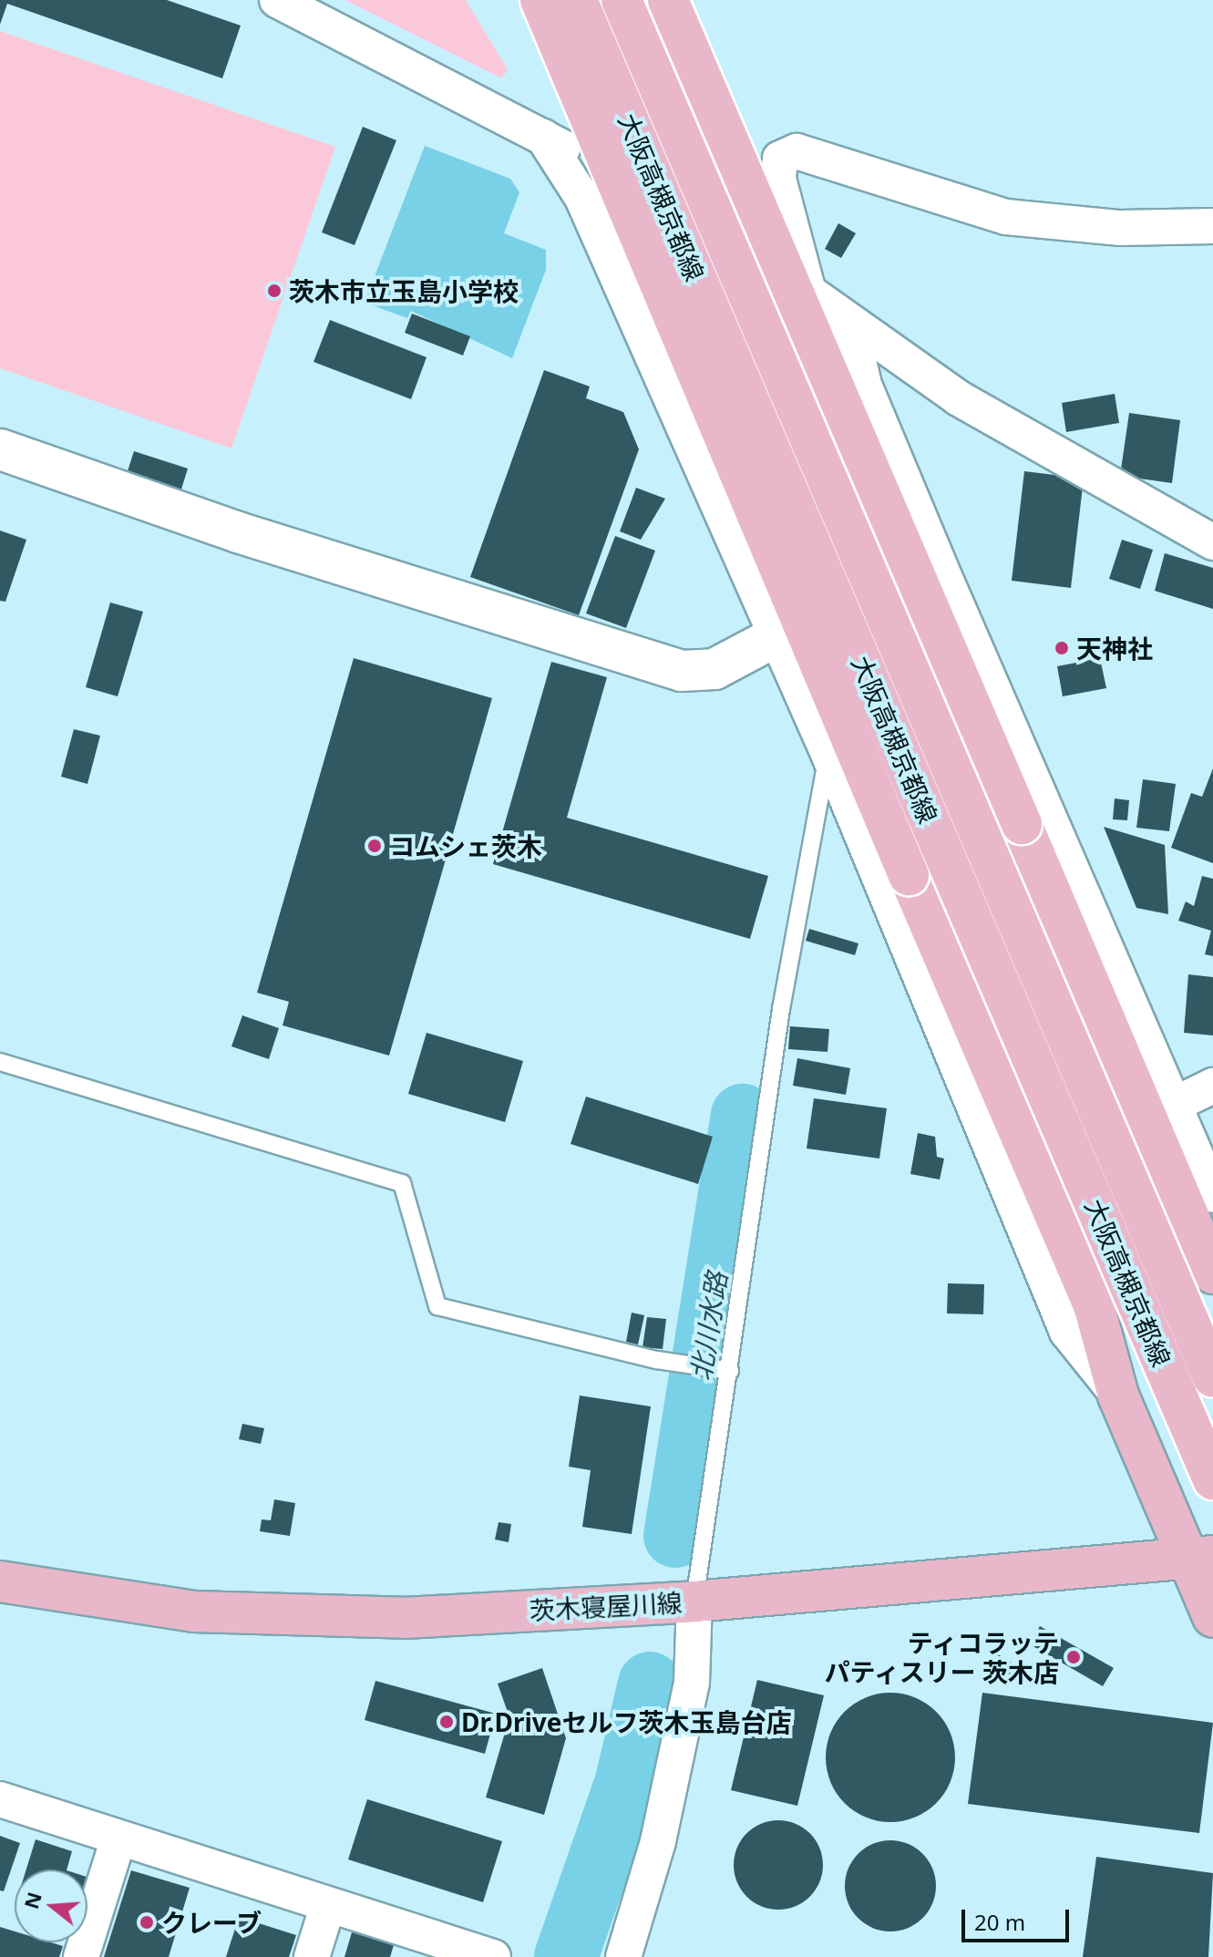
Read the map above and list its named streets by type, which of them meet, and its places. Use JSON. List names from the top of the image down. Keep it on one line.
{"streets":{"main road":["大阪高槻京都線","茨木寝屋川線"]},"water":["北川水路"],"places":["茨木市立玉島小学校","天神社","コムシェ茨木","ティコラッテ パティスリー 茨木店","Dr.Driveセルフ茨木玉島台店","クレーブ"],"scale_bar":"20 m","north":"left"}
